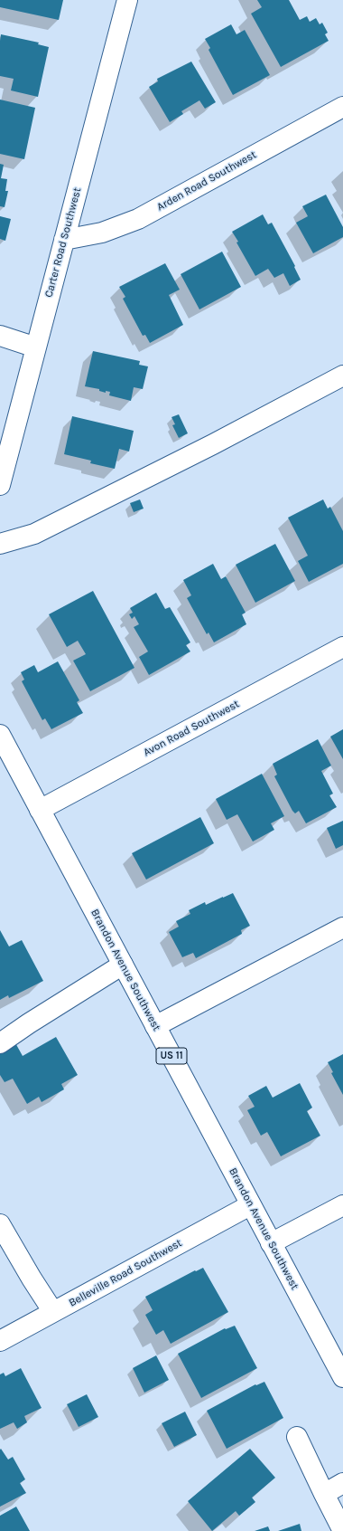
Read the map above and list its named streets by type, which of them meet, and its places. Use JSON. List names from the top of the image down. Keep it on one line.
{"streets":{"street":["Arden Road Southwest","Carter Road Southwest","Avon Road Southwest","Brandon Avenue Southwest","US 11","Belleville Road Southwest"]},"crossings":[["Arden Road Southwest","Carter Road Southwest"],["Avon Road Southwest","Brandon Avenue Southwest"],["Brandon Avenue Southwest","Belleville Road Southwest"]]}
